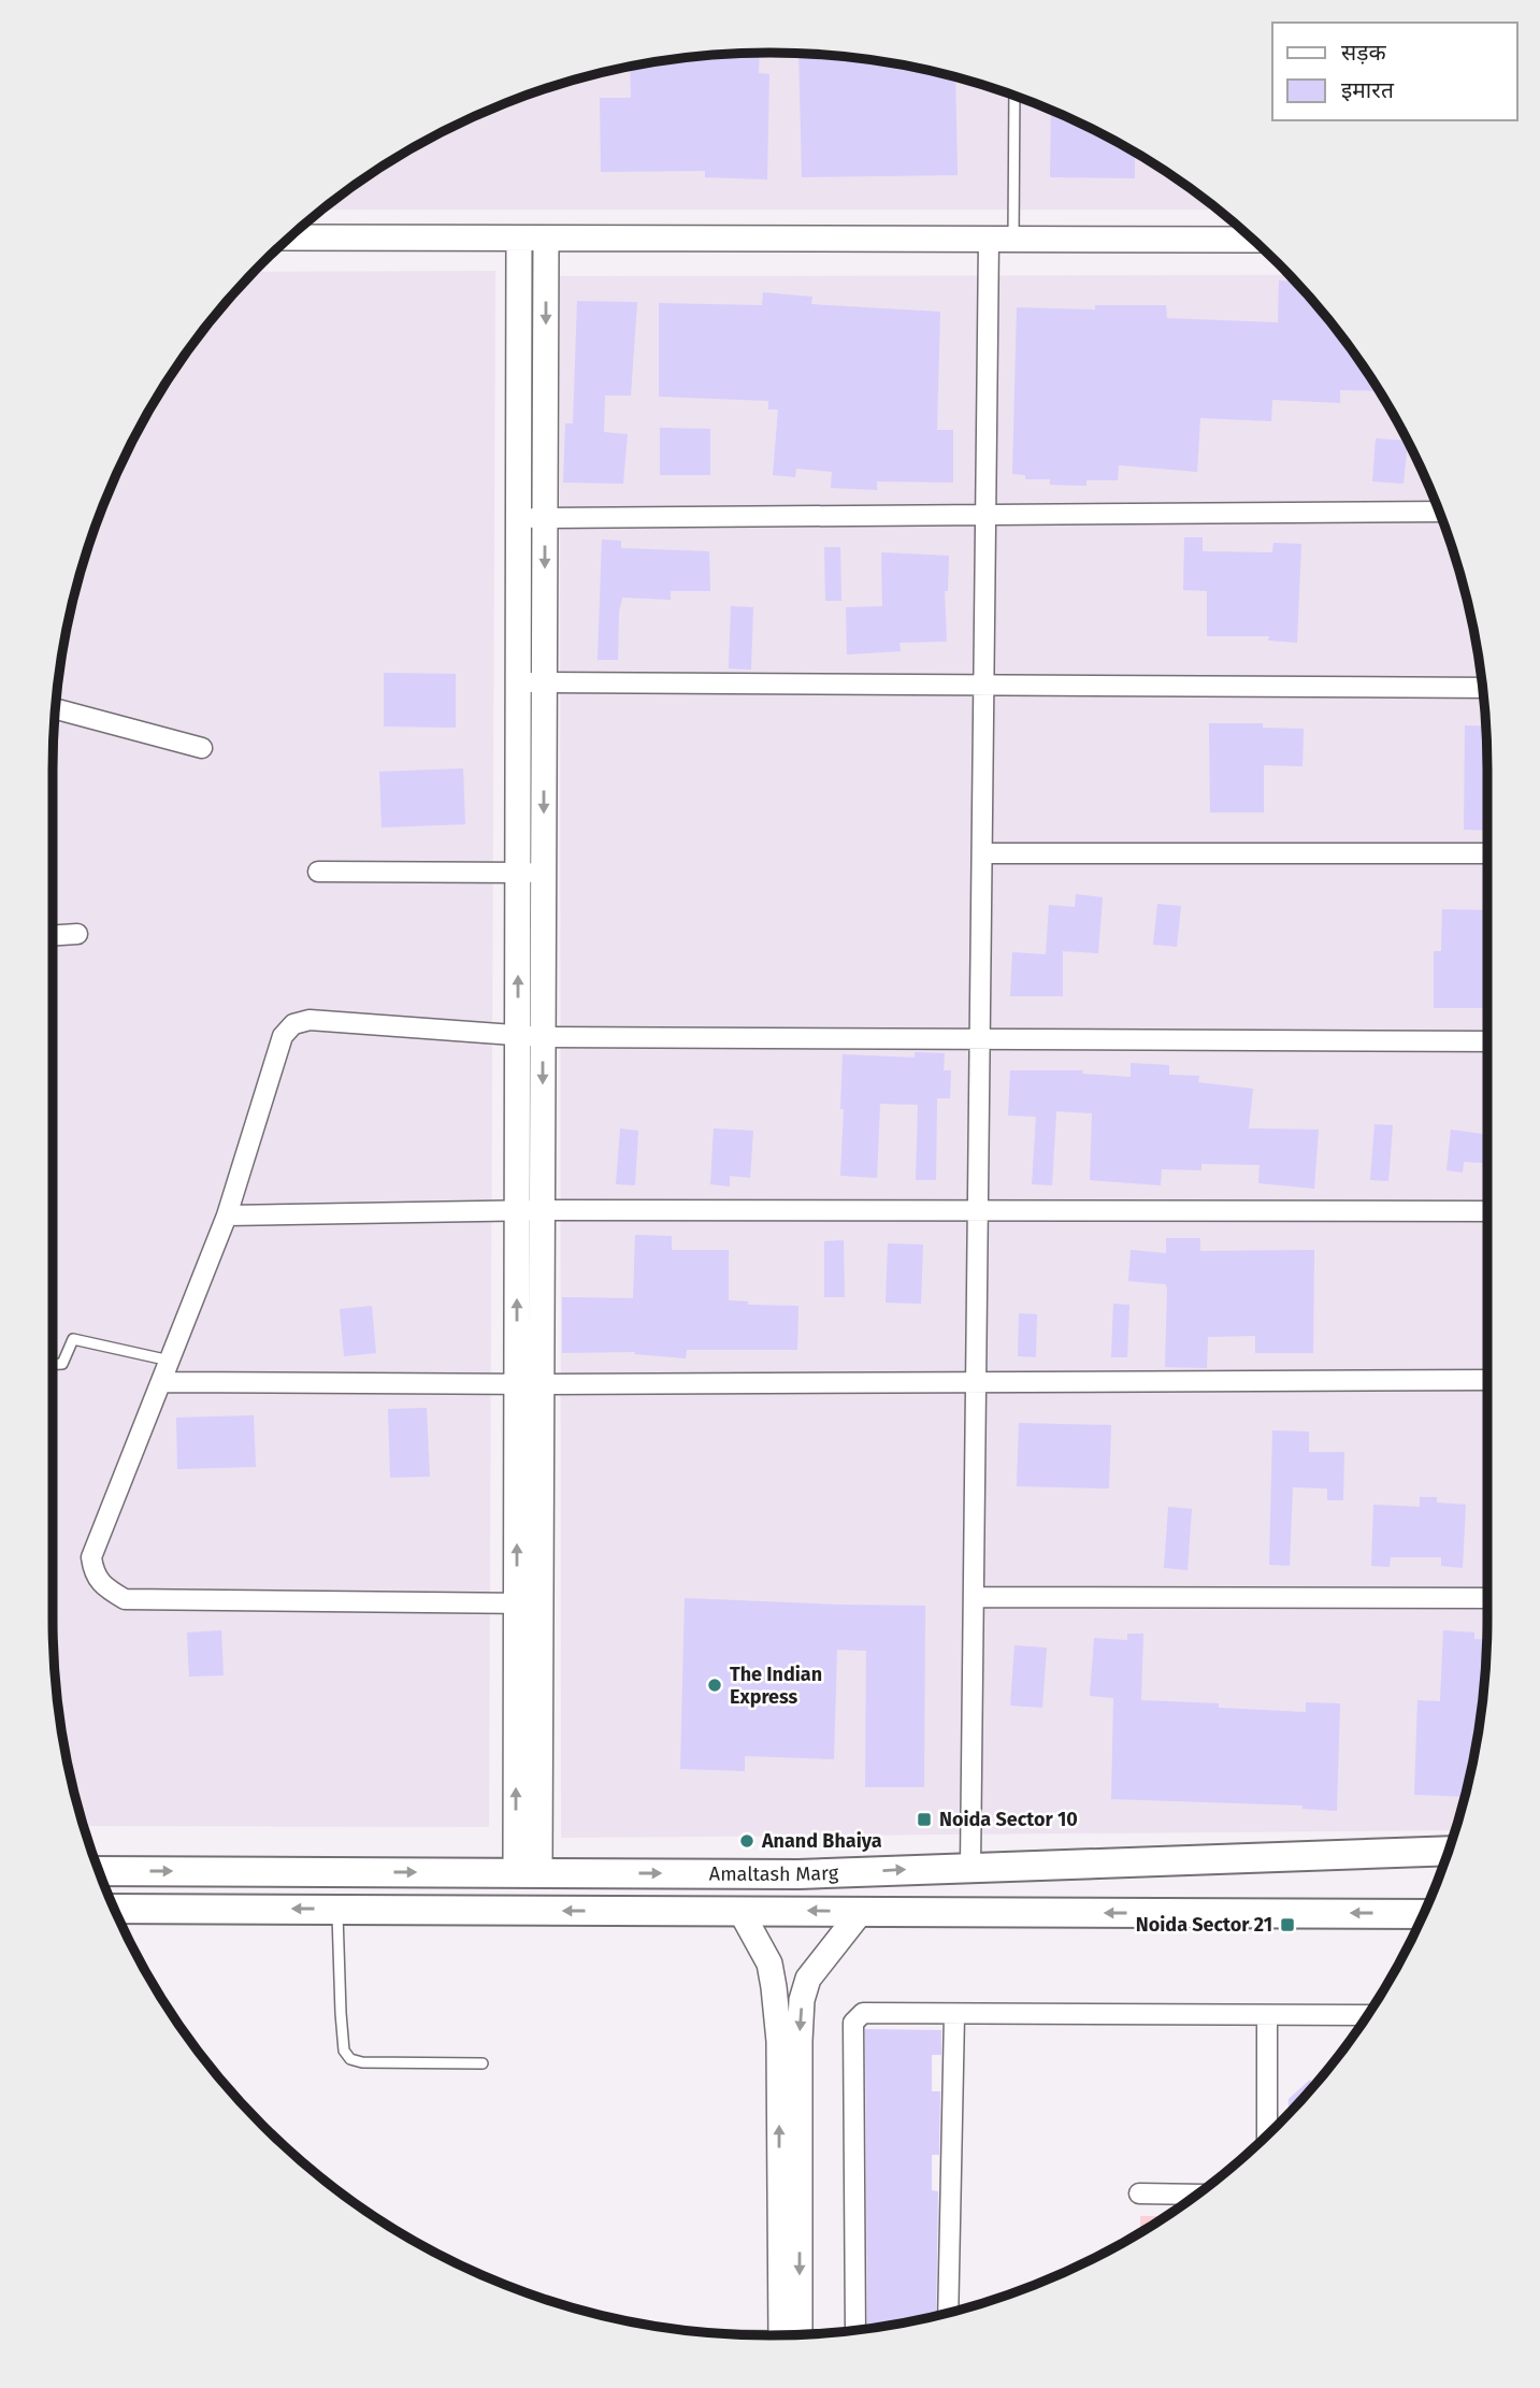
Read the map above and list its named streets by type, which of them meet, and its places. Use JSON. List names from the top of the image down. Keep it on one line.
{"streets":{"main road":["Amaltash Marg"]},"places":{"other":["The Indian Express","Anand Bhaiya"],"transit":["Noida Sector 10","Noida Sector 21"]},"legend":["सड़क","इमारत"]}
